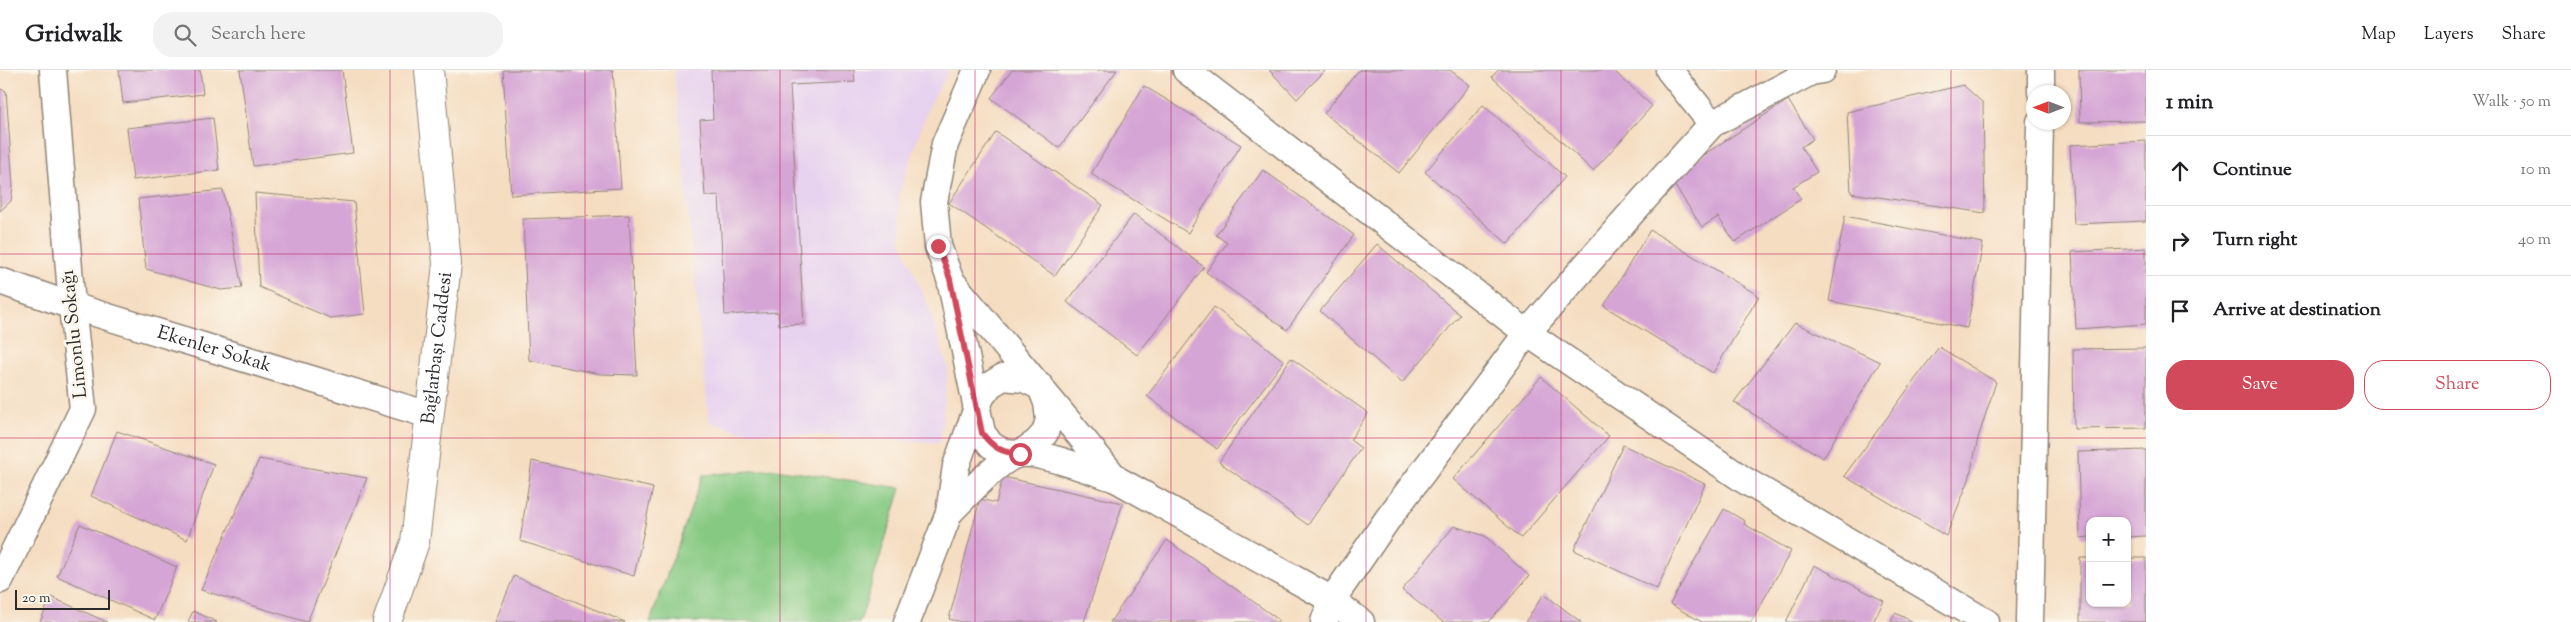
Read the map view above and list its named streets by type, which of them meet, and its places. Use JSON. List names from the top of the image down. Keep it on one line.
{"streets":{"street":["Limonlu Sokağı","Bağlarbaşı Caddesi","Ekenler Sokak"]},"crossings":[["Limonlu Sokağı","Ekenler Sokak"],["Bağlarbaşı Caddesi","Ekenler Sokak"]],"scale_bar":"20 m","north":"left","page":{"header":"Gridwalk","search":"Search here","nav":["Map","Layers","Share"],"heading":["1 min","Walk · 50 m"],"list":[["Continue","10 m"],["Turn right","40 m"],"Arrive at destination"],"buttons":["Save","Share"],"map_buttons":["+","−"],"scale":"20 m"}}
